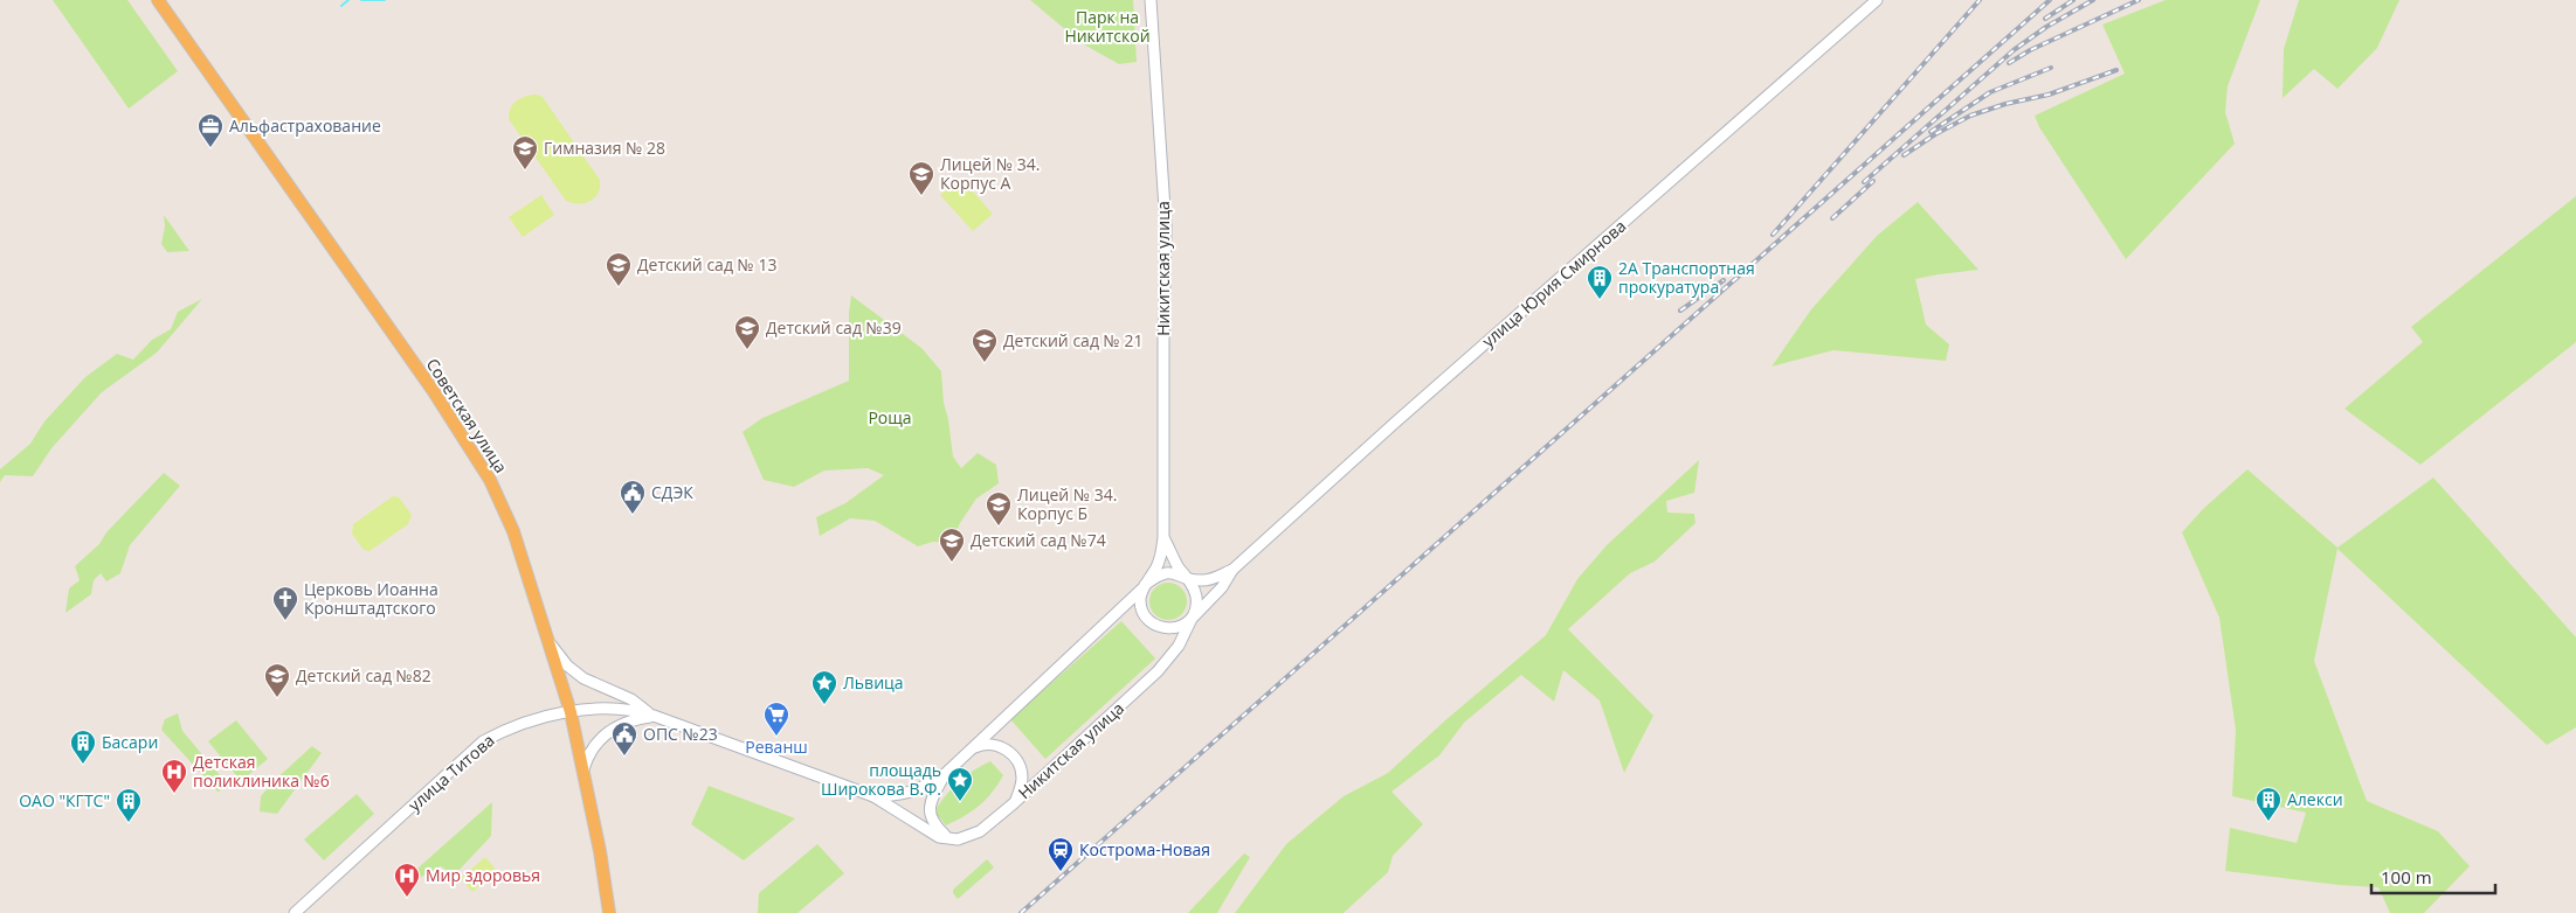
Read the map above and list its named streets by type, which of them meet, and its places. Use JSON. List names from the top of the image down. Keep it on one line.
{"streets":{"main road":["Никитская улица","улица Юрия Смирнова","Советская улица","улица Титова"]},"crossings":[["Никитская улица","улица Юрия Смирнова"],["Советская улица","улица Титова"]],"parks":["Парк на Никитской","Роща"],"places":{"office":["Альфастрахование"],"school or university":["Гимназия № 28","Лицей № 34. Корпус А","Детский сад № 13","Детский сад №39","Детский сад № 21","Лицей № 34. Корпус Б","Детский сад №74","Детский сад №82"],"building":["2А Транспортная прокуратура","Басари","Алекси","ОАО \"КГТС\""],"public building":["СДЭК","ОПС №23"],"church":["Церковь Иоанна Кронштадтского"],"place":["Львица","площадь Широкова В.Ф."],"supermarket":["Реванш"],"hospital":["Детская поликлиника №6","Мир здоровья"],"station":["Кострома-Новая"]},"scale_bar":"100 m"}
